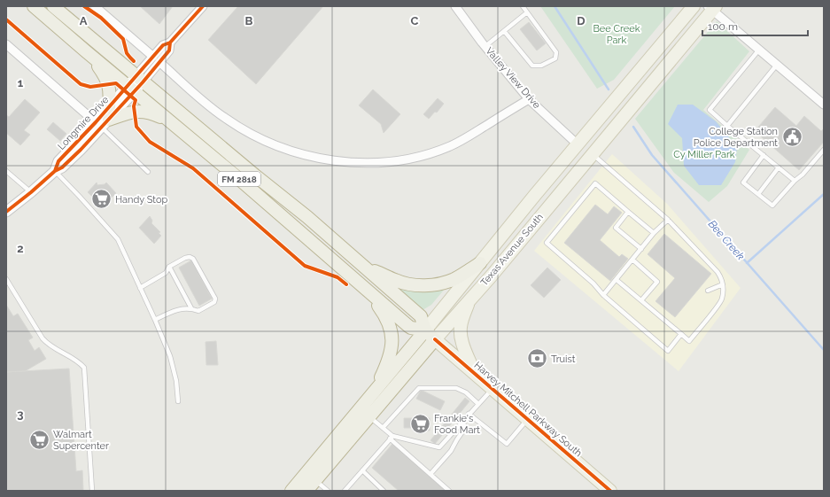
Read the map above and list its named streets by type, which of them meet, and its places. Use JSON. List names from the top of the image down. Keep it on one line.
{"streets":{"highway":["FM 2818","Texas Avenue South","Harvey Mitchell Parkway South"],"street":["Valley View Drive","Longmire Drive"]},"crossings":[["Valley View Drive","Texas Avenue South"],["Longmire Drive","Harvey Mitchell Parkway South"],["Texas Avenue South","Harvey Mitchell Parkway South"]],"water":["Bee Creek"],"parks":["Bee Creek Park","Cy Miller Park"],"places":{"public building":["College Station Police Department"],"supermarket":["Handy Stop","Frankie's Food Mart","Walmart Supercenter"],"bank":["Truist"]},"scale_bar":"100 m","grid":{"columns":["A","B","C","D"],"rows":["1","2","3"]}}
